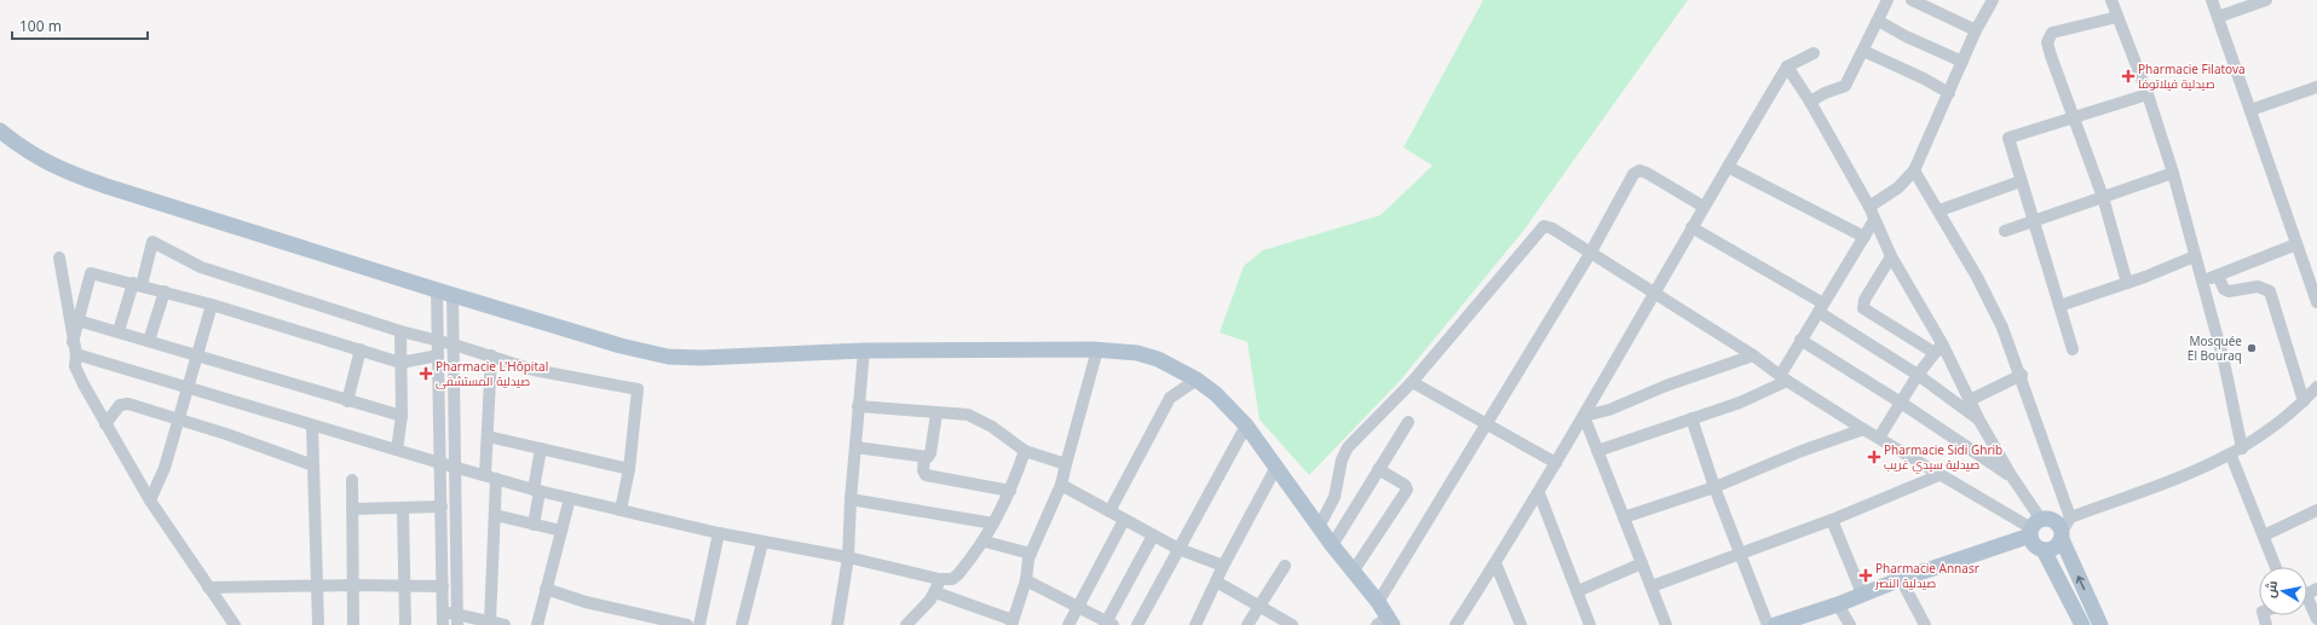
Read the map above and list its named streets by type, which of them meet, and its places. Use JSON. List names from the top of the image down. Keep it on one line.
{"places":{"health":["Pharmacie Filatova صيدلية فيلاتوفا","Pharmacie L'Hôpital صيدلية المستشفى","Pharmacie Sidi Ghrib صيدلية سيدي غريب","Pharmacie Annasr صيدلية النصر"],"other":["Mosquée El Bouraq"]},"scale_bar":"100 m","north":"left"}
